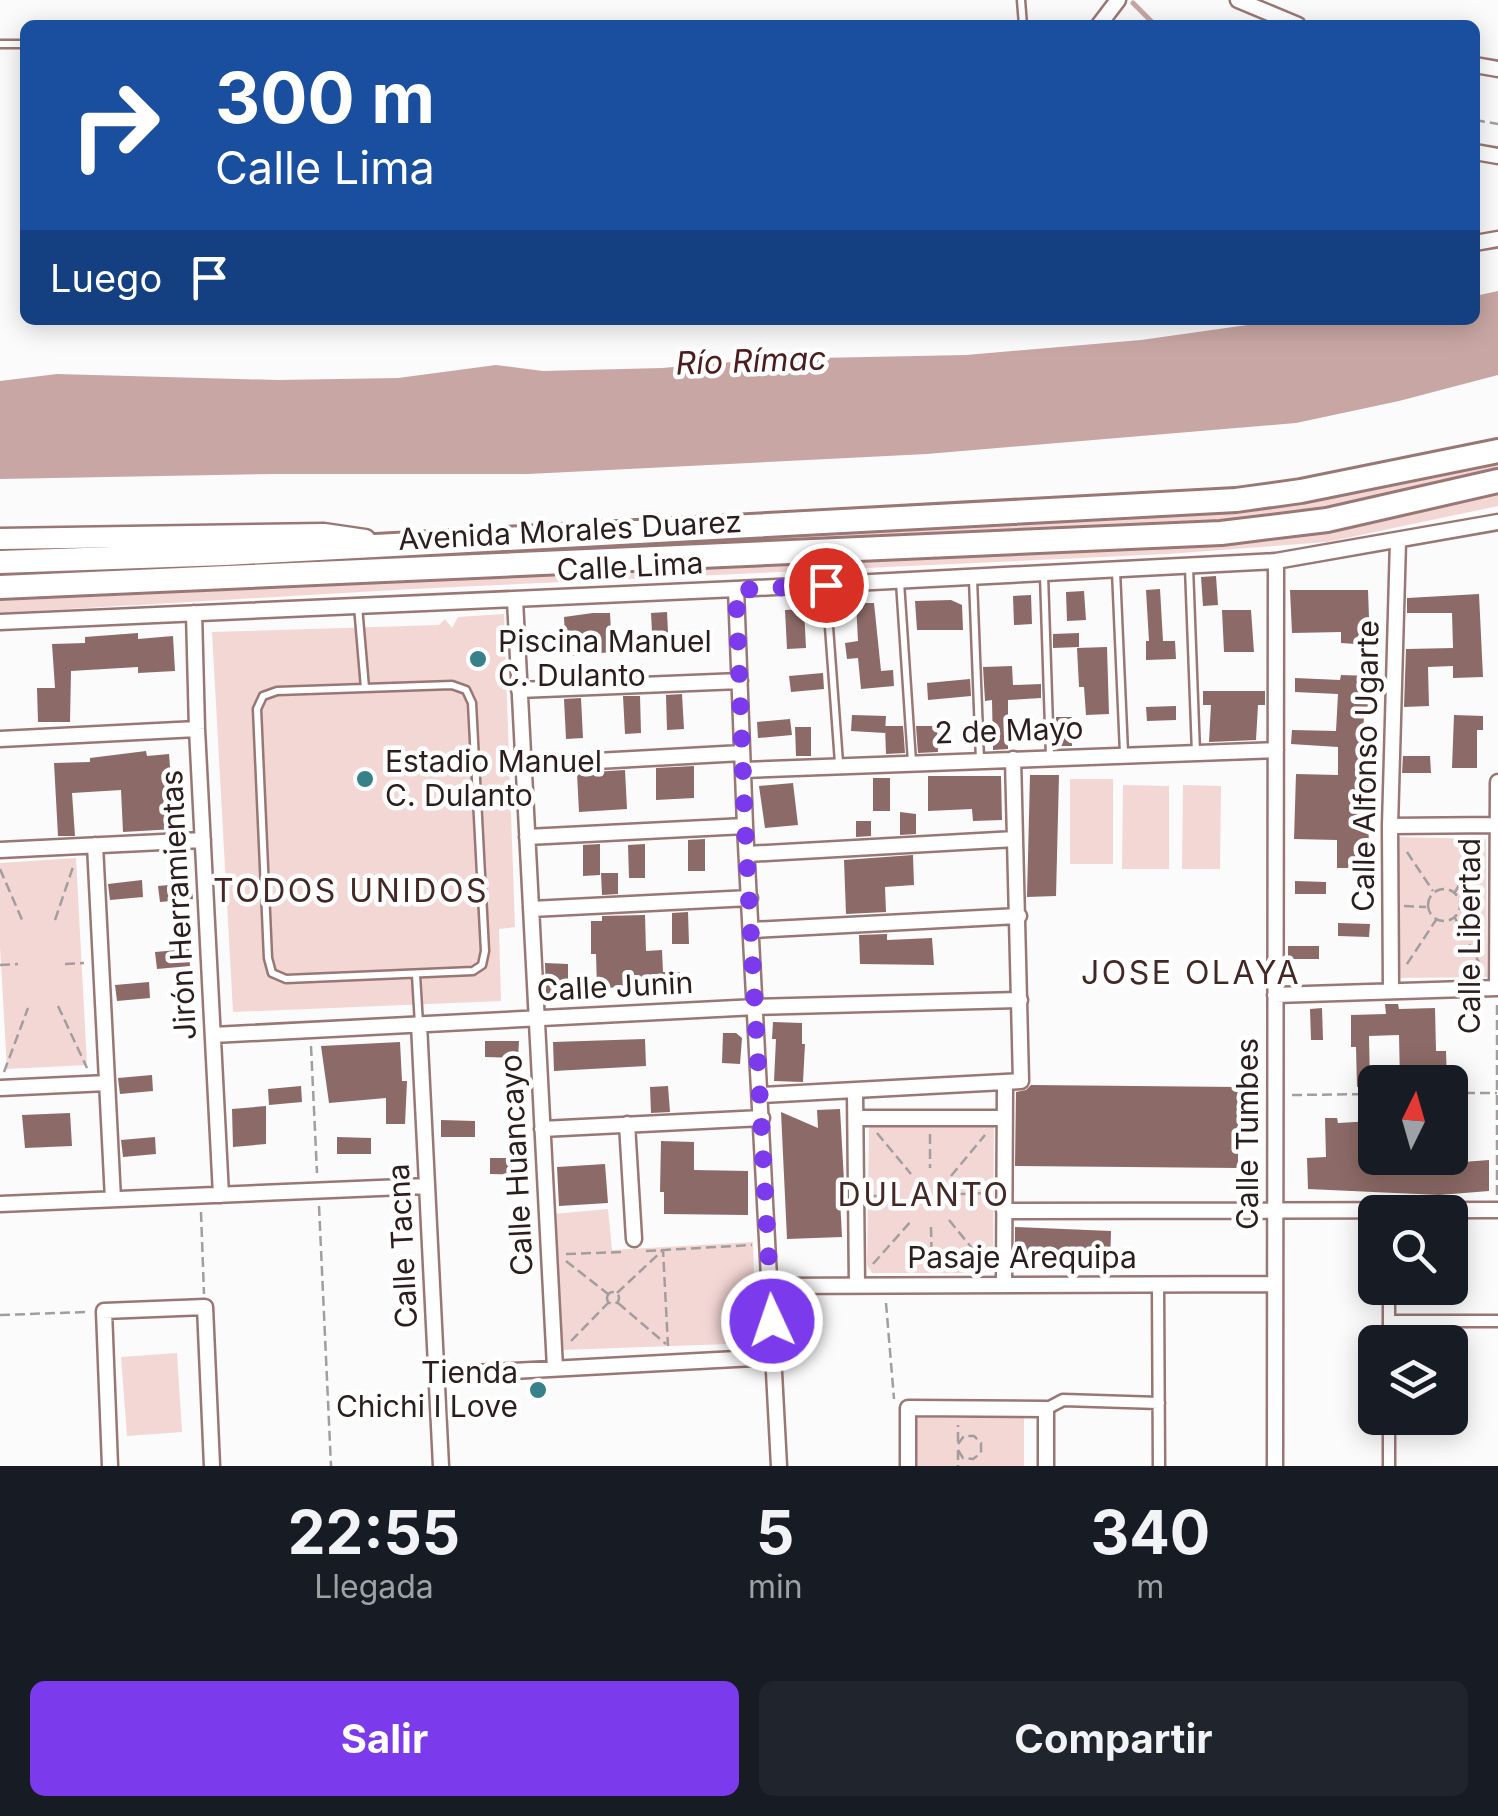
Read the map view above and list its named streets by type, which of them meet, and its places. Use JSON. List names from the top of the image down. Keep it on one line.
{"streets":{"highway":["Avenida Morales Duarez"],"street":["Calle Lima","2 de Mayo","Calle Alfonso Ugarte","Jirón Herramientas","Calle Libertad","Calle Junin","Calle Tumbes","Calle Huancayo","Calle Tacna","Pasaje Arequipa"]},"crossings":[["Calle Lima","Calle Alfonso Ugarte"],["Calle Lima","Jirón Herramientas"],["Calle Lima","Calle Tumbes"],["Calle Lima","Calle Huancayo"],["2 de Mayo","Calle Tumbes"],["Jirón Herramientas","Calle Junin"],["Calle Junin","Calle Huancayo"],["Calle Junin","Calle Tacna"],["Calle Tumbes","Pasaje Arequipa"]],"districts":["TODOS UNIDOS","JOSE OLAYA","DULANTO"],"water":["Río Rímac"],"places":["Piscina Manuel C. Dulanto","Estadio Manuel C. Dulanto","Tienda Chichi I Love"],"north":"top","page":{"turn":["300 m","Calle Lima"],"then":"Luego","eta":["22:55","Llegada","5","min","340","m"],"buttons":["Salir","Compartir"]}}
